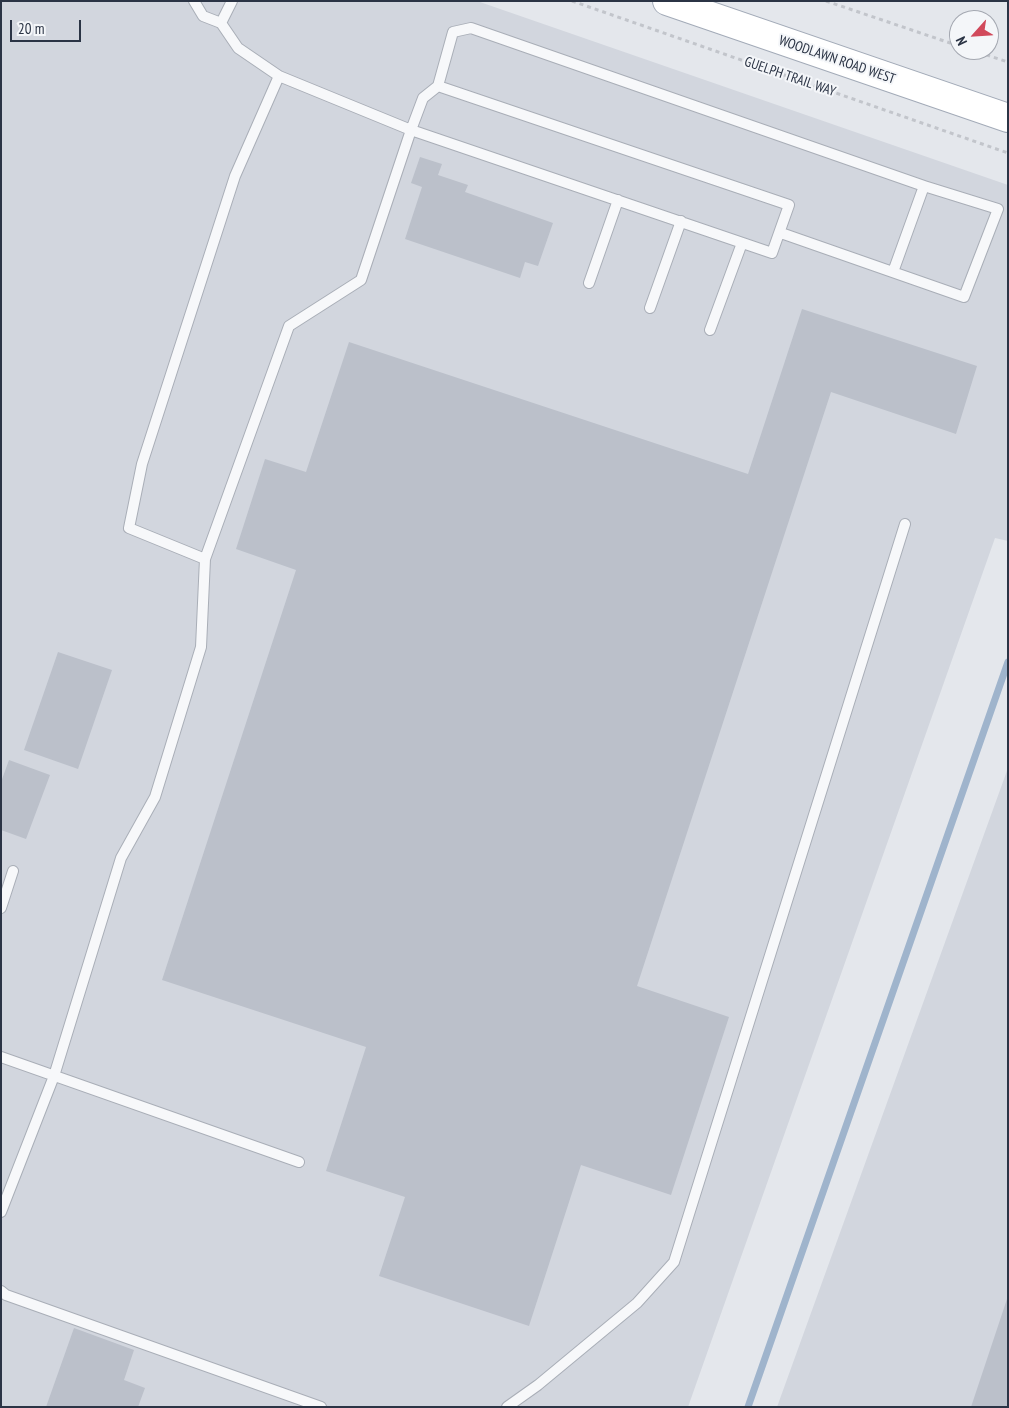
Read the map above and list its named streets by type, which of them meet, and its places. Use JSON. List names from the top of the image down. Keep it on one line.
{"streets":{"main road":["WOODLAWN ROAD WEST"],"path":["GUELPH TRAIL WAY"]},"scale_bar":"20 m","north":"bottom left"}
